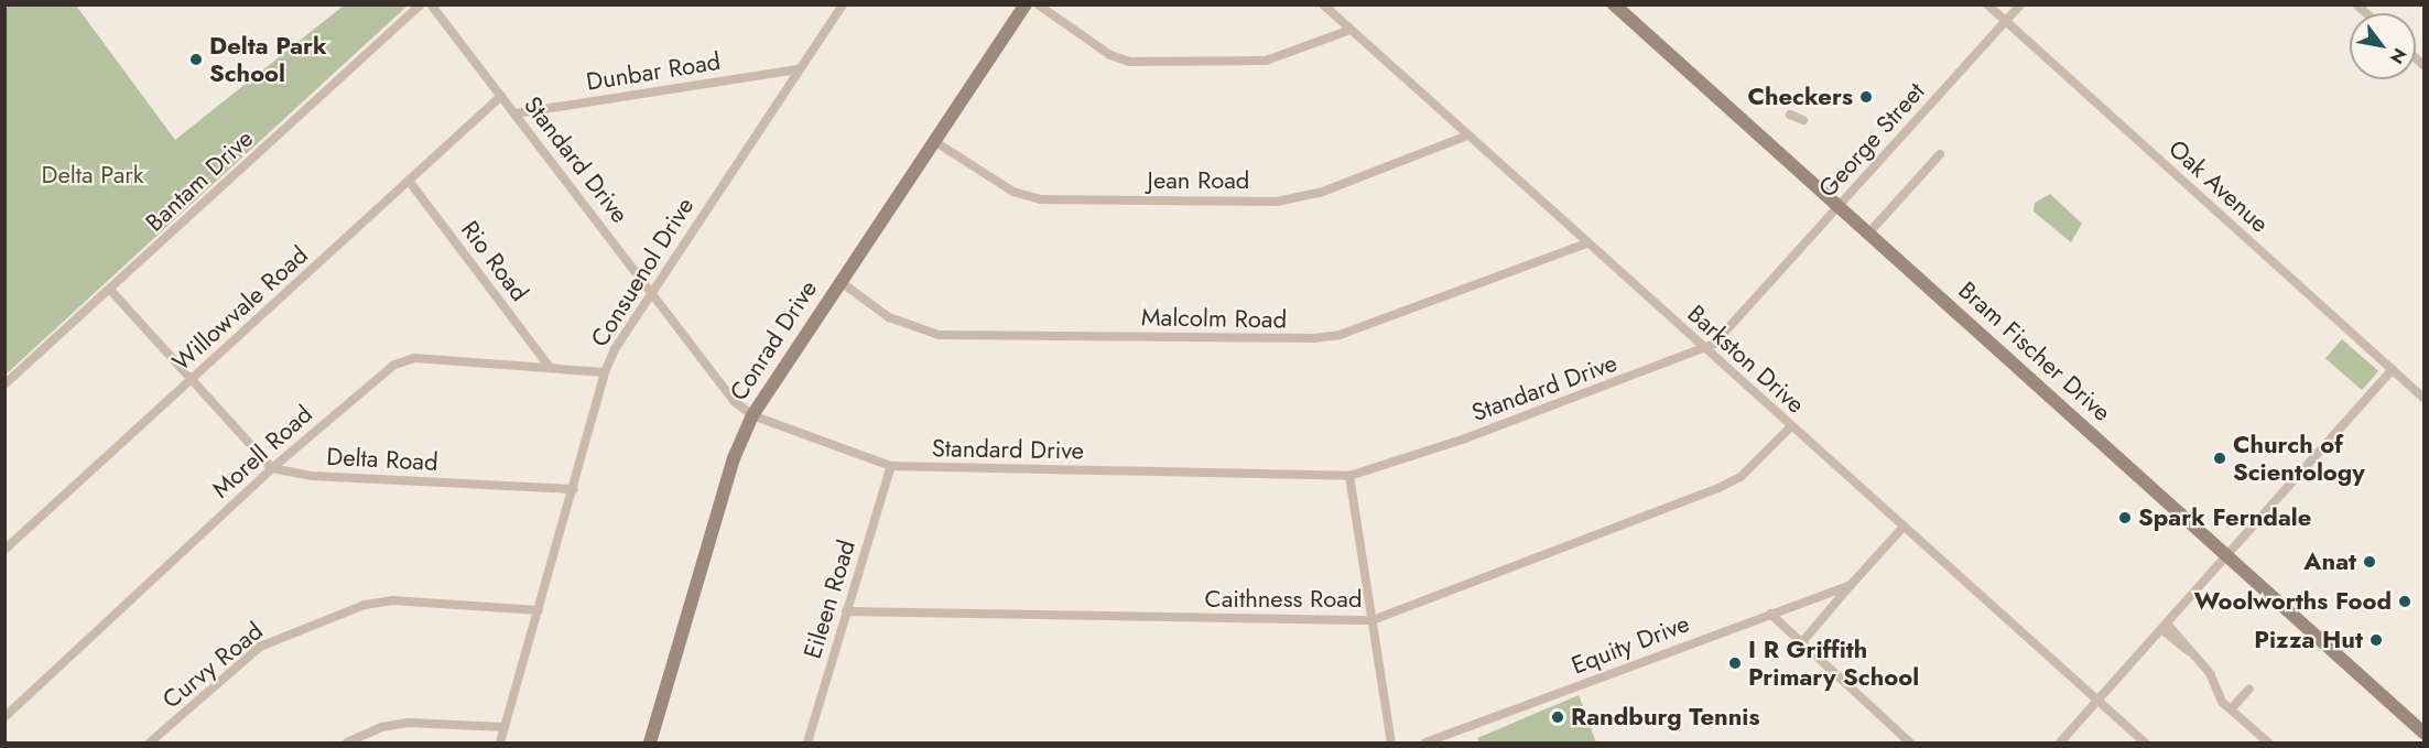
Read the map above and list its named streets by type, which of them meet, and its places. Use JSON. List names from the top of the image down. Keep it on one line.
{"streets":{"main road":["Conrad Drive","Bram Fischer Drive"],"street":["Dunbar Road","George Street","Standard Drive","Bantam Drive","Jean Road","Oak Avenue","Rio Road","Consuenol Drive","Willowvale Road","Malcolm Road","Barkston Drive","Morell Road","Delta Road","Eileen Road","Caithness Road","Equity Drive","Curvy Road"]},"crossings":[["Dunbar Road","Standard Drive"],["Dunbar Road","Consuenol Drive"],["George Street","Standard Drive"],["George Street","Oak Avenue"],["George Street","Bram Fischer Drive"],["Standard Drive","Consuenol Drive"],["Standard Drive","Willowvale Road"],["Standard Drive","Conrad Drive"],["Standard Drive","Barkston Drive"],["Standard Drive","Eileen Road"],["Jean Road","Conrad Drive"],["Jean Road","Barkston Drive"],["Rio Road","Willowvale Road"],["Rio Road","Morell Road"],["Consuenol Drive","Morell Road"],["Consuenol Drive","Delta Road"],["Consuenol Drive","Curvy Road"],["Malcolm Road","Conrad Drive"],["Malcolm Road","Barkston Drive"],["Barkston Drive","Caithness Road"],["Barkston Drive","Equity Drive"],["Morell Road","Delta Road"],["Eileen Road","Caithness Road"]],"parks":["Delta Park"],"places":["Delta Park School","Checkers","Church of Scientology","Spark Ferndale","Anat","Woolworths Food","Pizza Hut","I R Griffith Primary School","Randburg Tennis"],"north":"bottom right"}
